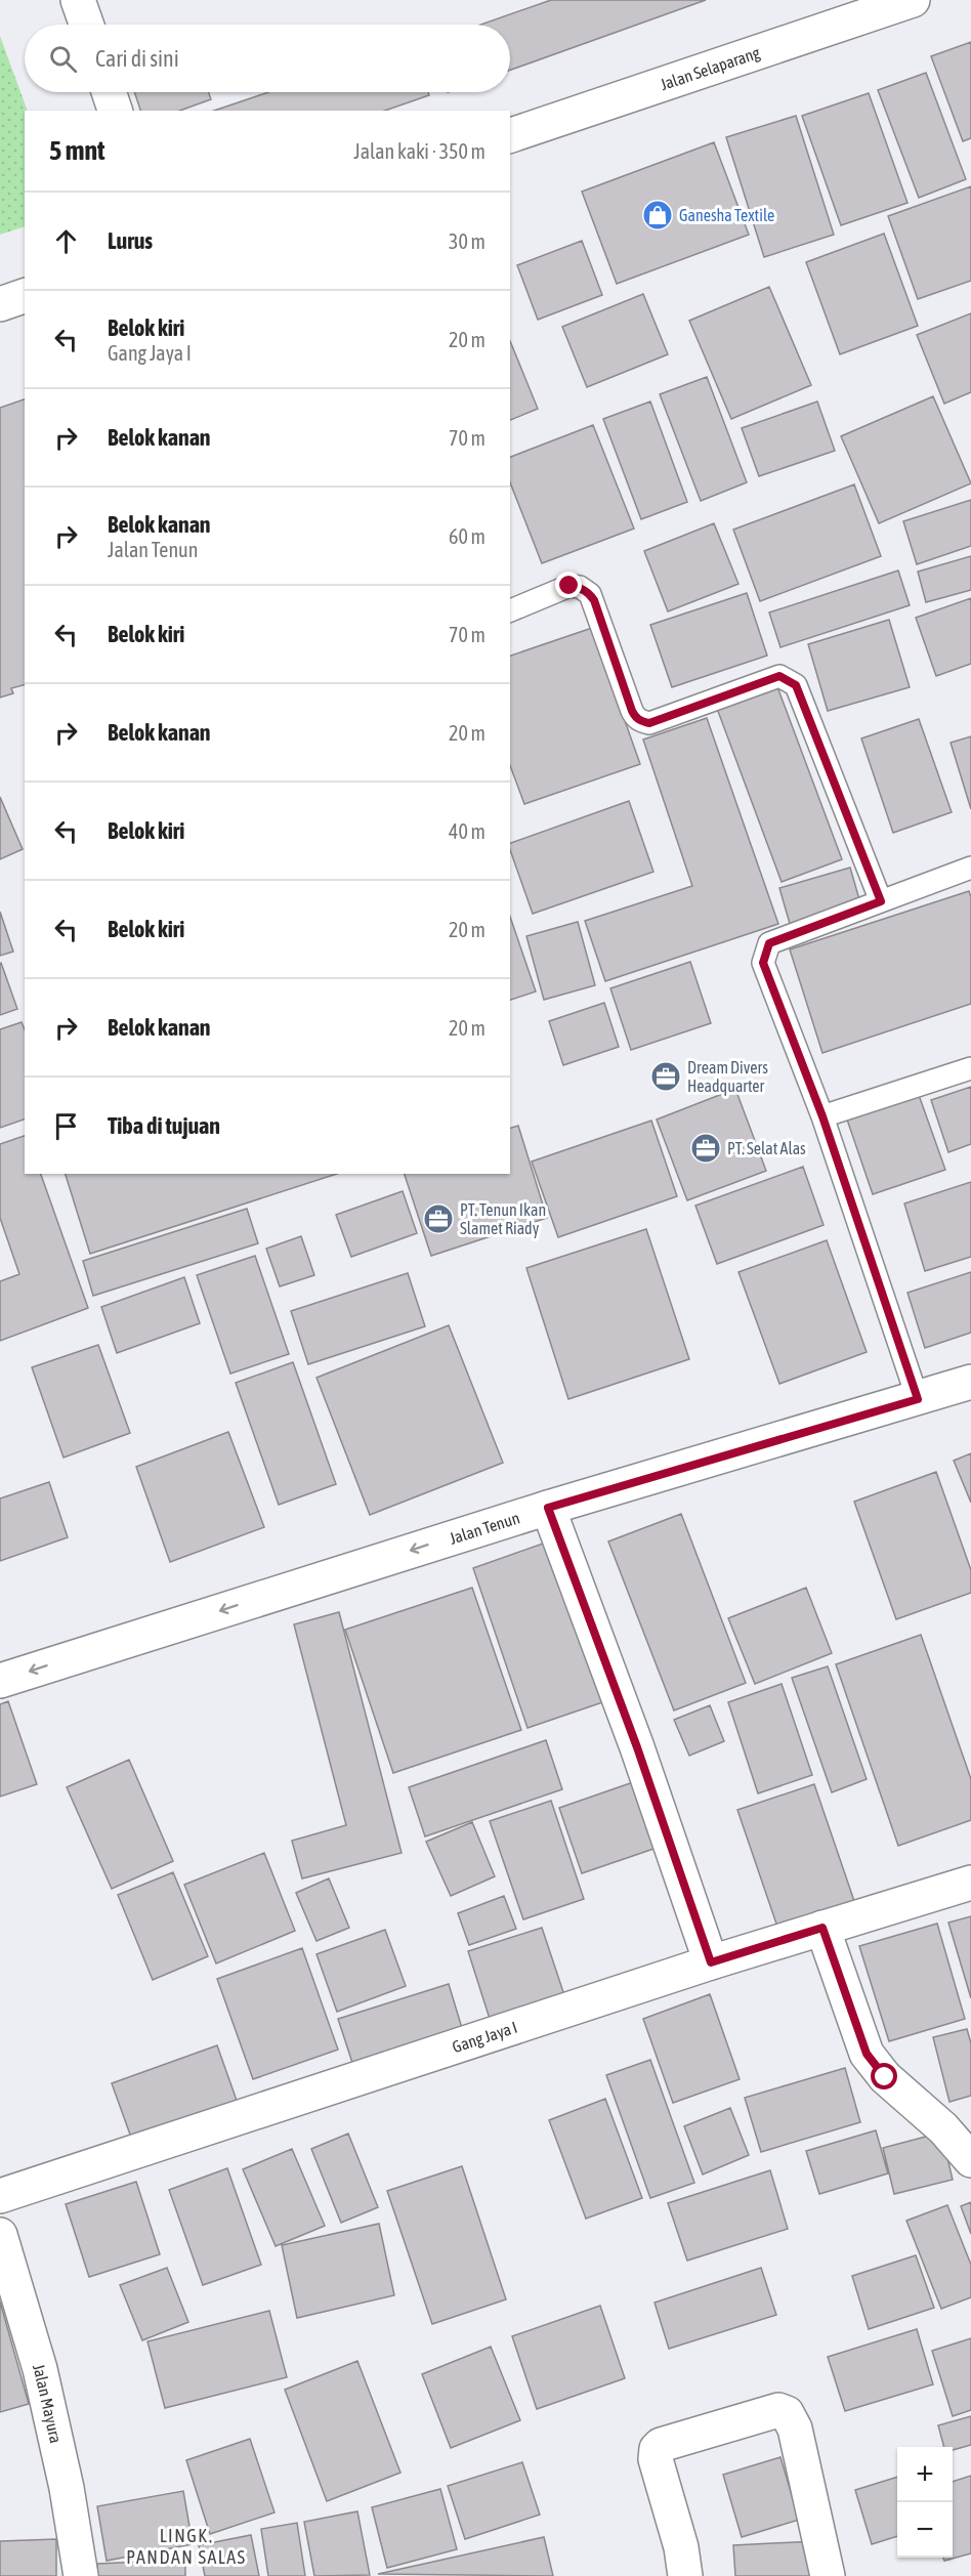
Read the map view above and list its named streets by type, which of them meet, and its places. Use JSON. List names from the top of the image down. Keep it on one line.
{"streets":{"street":["Jalan Selaparang","Jalan Tenun","Gang Jaya I","Jalan Mayura"]},"one_way":["Jalan Tenun"],"districts":["LINGK. PANDAN SALAS"],"places":{"shop":["Ganesha Textile"],"office":["Dream Divers Headquarter","PT. Selat Alas","PT. Tenun Ikan Slamet Riady"]},"page":{"search":"Cari di sini","heading":["5 mnt","Jalan kaki · 350 m"],"list":[["Lurus","30 m"],["Belok kiri","Gang Jaya I","20 m"],["Belok kanan","70 m"],["Belok kanan","Jalan Tenun","60 m"],["Belok kiri","70 m"],["Belok kanan","20 m"],["Belok kiri","40 m"],["Belok kiri","20 m"],["Belok kanan","20 m"],"Tiba di tujuan"],"map_buttons":["+","−"]}}
